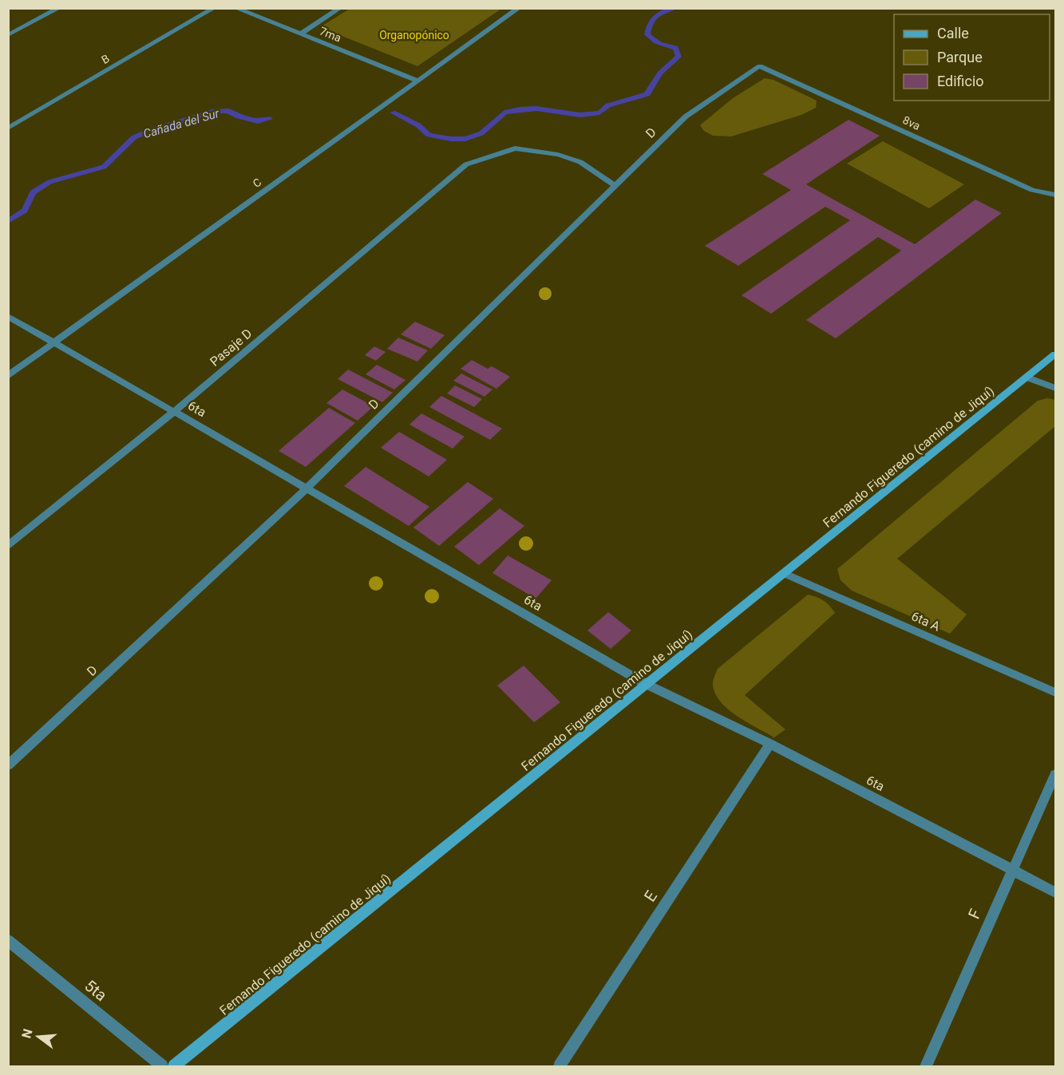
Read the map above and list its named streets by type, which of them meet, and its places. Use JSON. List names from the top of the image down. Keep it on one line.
{"streets":{"street":["7ma","B","8va","D","C","Pasaje D","6ta","Fernando Figueredo (camino de Jiquí)","6ta A","E","F","5ta"]},"crossings":[["7ma","C"],["8va","D"],["D","Pasaje D"],["D","6ta"],["C","6ta"],["Pasaje D","6ta"],["6ta","Fernando Figueredo (camino de Jiquí)"],["6ta","E"],["6ta","F"],["Fernando Figueredo (camino de Jiquí)","6ta A"]],"water":["Cañada del Sur"],"parks":["Organopónico"],"legend":["Calle","Parque","Edificio"],"north":"left"}
